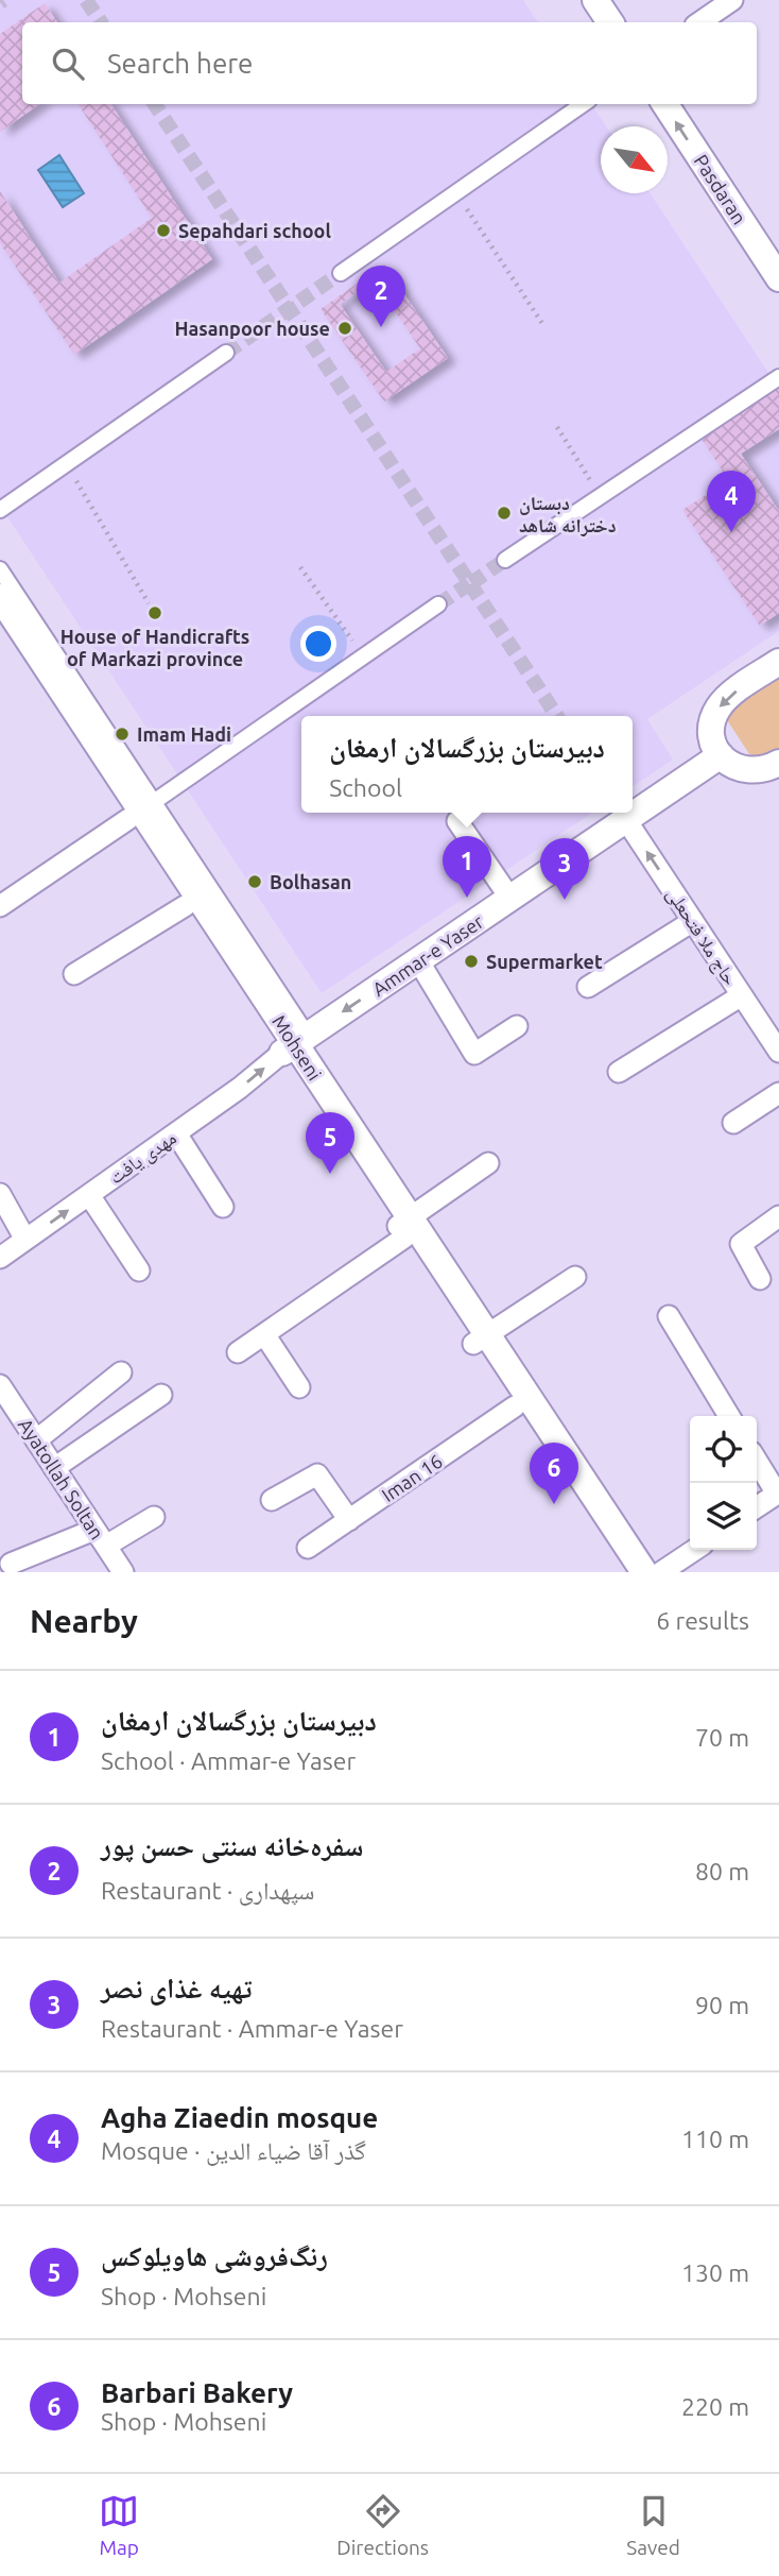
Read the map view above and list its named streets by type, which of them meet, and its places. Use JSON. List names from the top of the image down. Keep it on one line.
{"streets":{"street":["Pasdaran","حاج ملا فتحعلی","Ammar-e Yaser","Mohseni","مهدی یافت","Iman 16","Ayatollah Soltan"]},"crossings":[["حاج ملا فتحعلی","Ammar-e Yaser"],["Ammar-e Yaser","Mohseni"],["Ammar-e Yaser","مهدی یافت"],["Mohseni","مهدی یافت"],["Mohseni","Iman 16"]],"one_way":["Pasdaran","حاج ملا فتحعلی","مهدی یافت"],"places":["Sepahdari school","Hasanpoor house","دبستان دخترانه شاهد","House of Handicrafts of Markazi province","Imam Hadi","Bolhasan","Supermarket"],"north":"bottom right","page":{"search":"Search here","pins":["2","4","1","3","5","6"],"popup":["دبیرستان بزرگسالان ارمغان","School"],"heading":["Nearby","6 results"],"list":[{"mark":"1","name":"دبیرستان بزرگسالان ارمغان","note":"School · Ammar-e Yaser","value":"70 m"},{"mark":"2","name":"سفره‌خانه سنتی حسن پور","note":"Restaurant · سپهداری","value":"80 m"},{"mark":"3","name":"تهیه غذای نصر","note":"Restaurant · Ammar-e Yaser","value":"90 m"},{"mark":"4","name":"Agha Ziaedin mosque","note":"Mosque · گذر آقا ضیاء الدین","value":"110 m"},{"mark":"5","name":"رنگ‌فروشی هاویلوکس","note":"Shop · Mohseni","value":"130 m"},{"mark":"6","name":"Barbari Bakery","note":"Shop · Mohseni","value":"220 m"}],"nav":["Map","Directions","Saved"]}}
